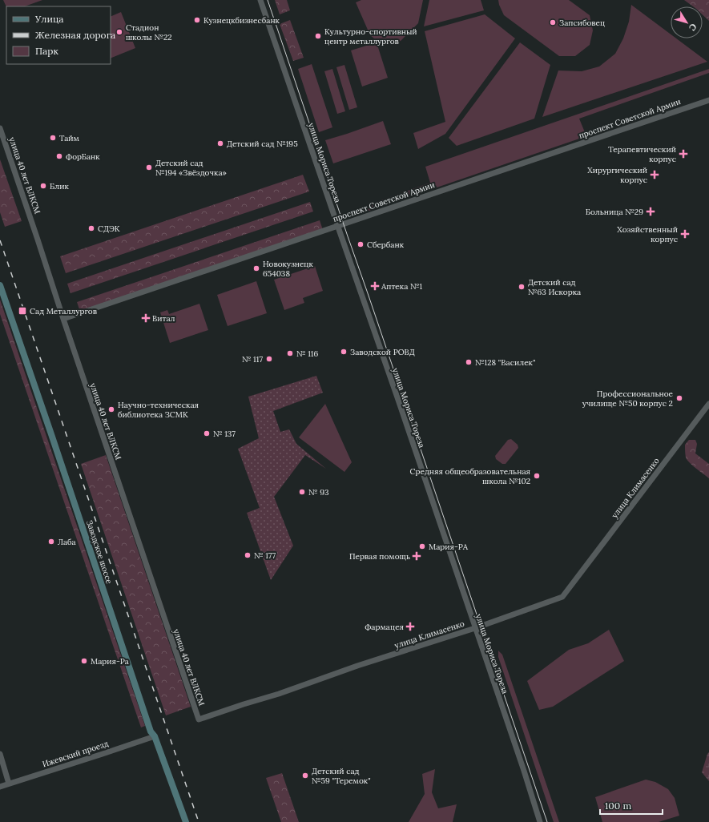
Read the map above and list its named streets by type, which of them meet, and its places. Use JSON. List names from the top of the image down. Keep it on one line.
{"streets":{"main road":["Заводское шоссе"],"street":["проспект Советской Армии","улица Мориса Тореза","улица 40 лет ВЛКСМ","улица Климасенко","Ижевский проезд"]},"crossings":[["проспект Советской Армии","улица Мориса Тореза"],["проспект Советской Армии","улица 40 лет ВЛКСМ"],["улица Мориса Тореза","улица Климасенко"],["улица 40 лет ВЛКСМ","улица Климасенко"],["Заводское шоссе","Ижевский проезд"]],"places":{"other":["Кузнецкбизнесбанк","Запсибовец","Стадион школы №22","Культурно-спортивный центр металлургов","Тайм","Детский сад №195","ФорБанк","Детский сад №194 «Звёздочка»","Блик","СДЭК","Сбербанк","Новокузнецк 654038","Детский сад №63 Искорка","Заводской РОВД","№ 116","№ 117","№128 \"Василек\"","Профессиональное училище №50 корпус 2","Научно-техническая библиотека ЗСМК","№ 137","Средняя общеобразовательная школа №102","№ 93","Лаба","Мария-РА","№ 177","Мария-Ра","Детский сад №59 \"Теремок\""],"health":["Терапевтический корпус","Хирургический корпус","Больница №29","Хозяйственный корпус","Аптека №1","Витал","Первая помощь","Фармацея"],"transit":["Сад Металлургов"]},"legend":["Улица","Железная дорога","Парк"],"scale_bar":"100 m","north":"bottom right"}
